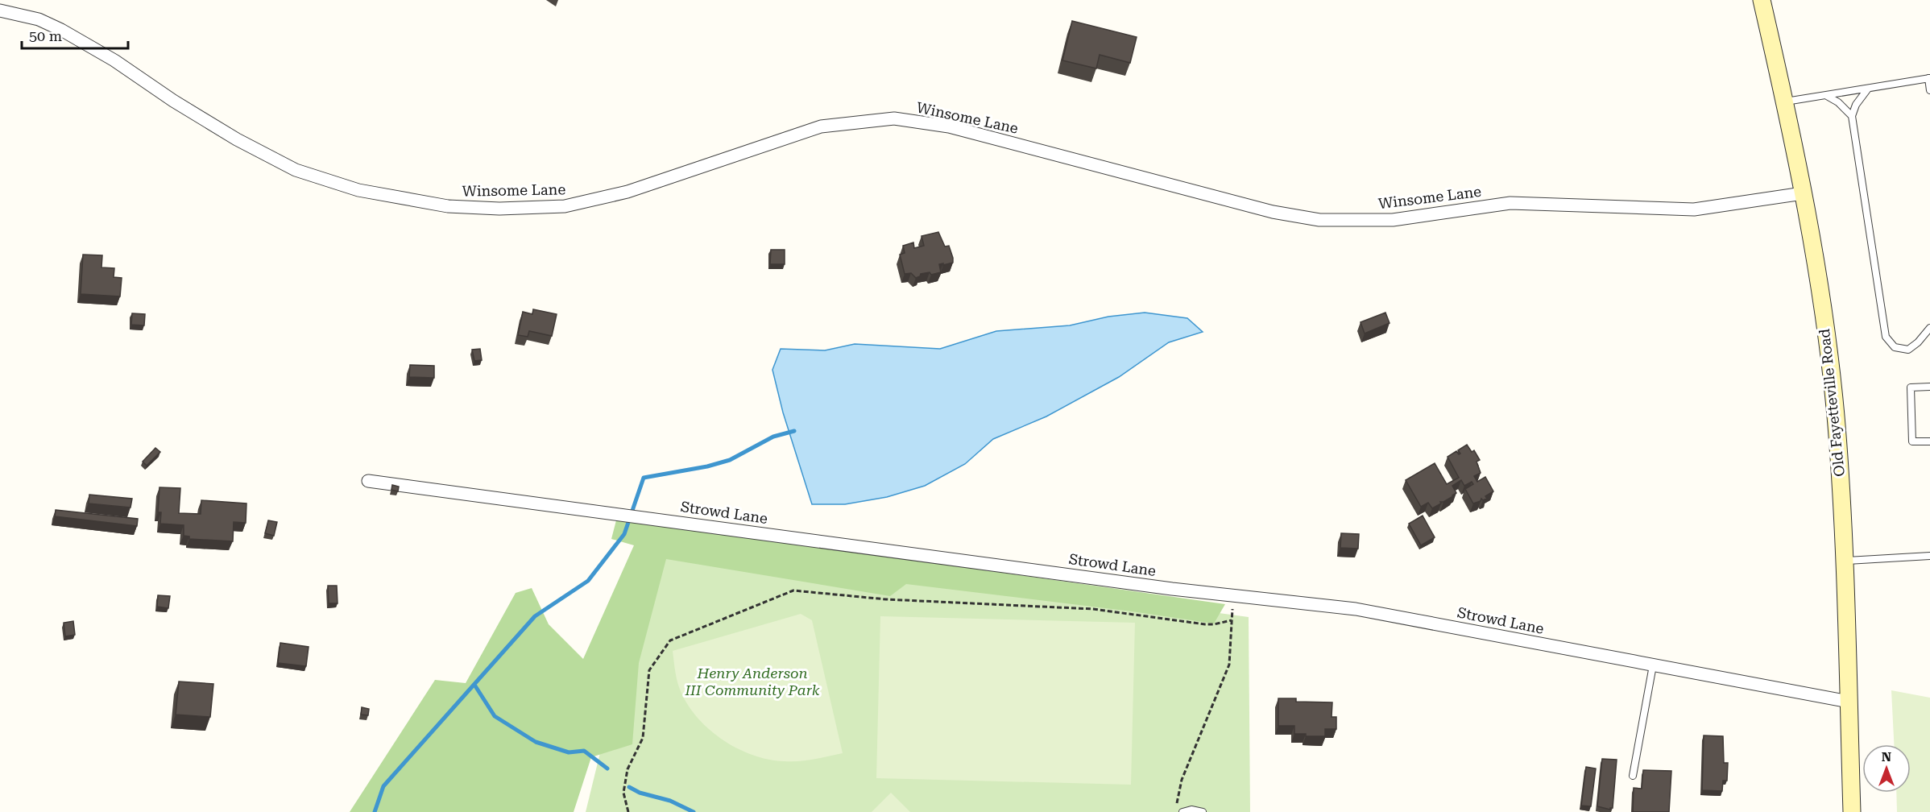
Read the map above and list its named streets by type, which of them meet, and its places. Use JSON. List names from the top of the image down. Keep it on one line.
{"streets":{"street":["Winsome Lane","Old Fayetteville Road","Strowd Lane"]},"crossings":[["Winsome Lane","Old Fayetteville Road"],["Old Fayetteville Road","Strowd Lane"]],"parks":["Henry Anderson III Community Park"],"scale_bar":"50 m","north":"top"}
